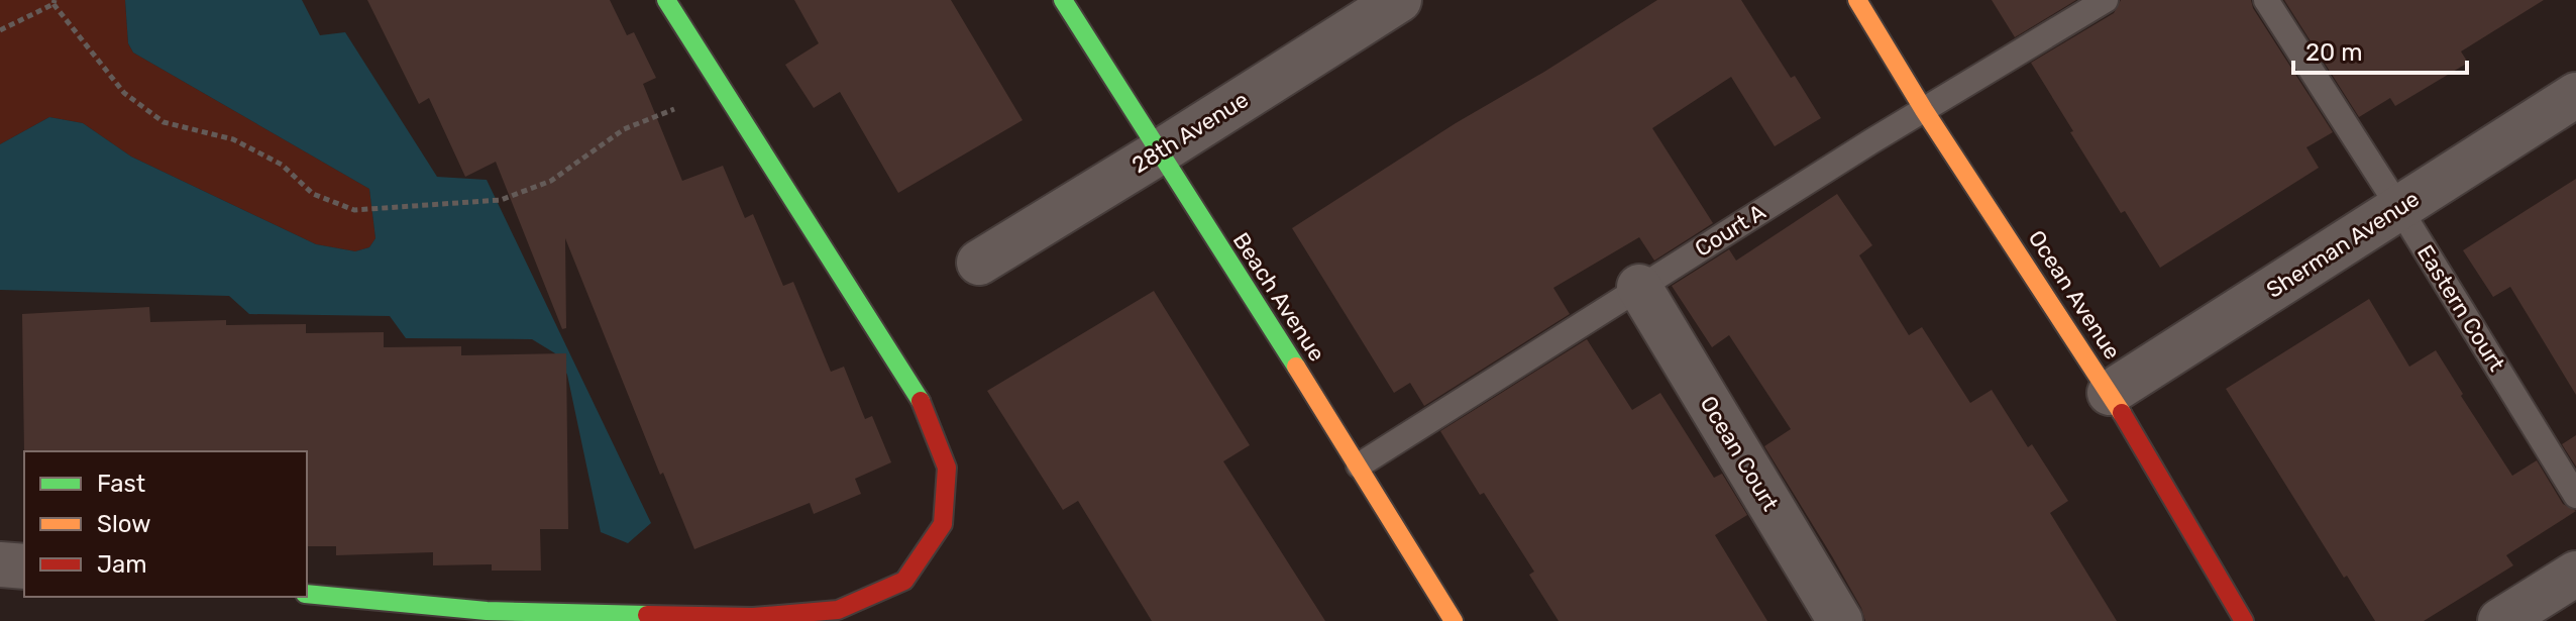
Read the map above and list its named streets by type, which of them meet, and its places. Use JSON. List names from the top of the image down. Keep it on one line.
{"streets":{"street":["28th Avenue","Sherman Avenue","Ocean Avenue","Beach Avenue","Ocean Court"],"lane":["Court A","Eastern Court"]},"crossings":[["28th Avenue","Beach Avenue"],["Court A","Ocean Avenue"],["Court A","Beach Avenue"],["Court A","Ocean Court"],["Sherman Avenue","Ocean Avenue"],["Sherman Avenue","Eastern Court"]],"legend":["Fast","Slow","Jam"],"scale_bar":"20 m"}
